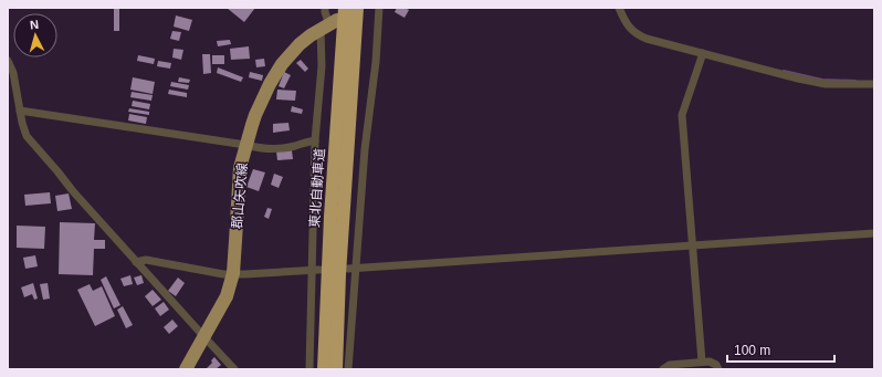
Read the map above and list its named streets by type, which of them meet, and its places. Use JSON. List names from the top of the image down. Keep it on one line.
{"streets":{"highway":["東北自動車道"],"main road":["郡山矢吹線"]},"scale_bar":"100 m","north":"top"}
